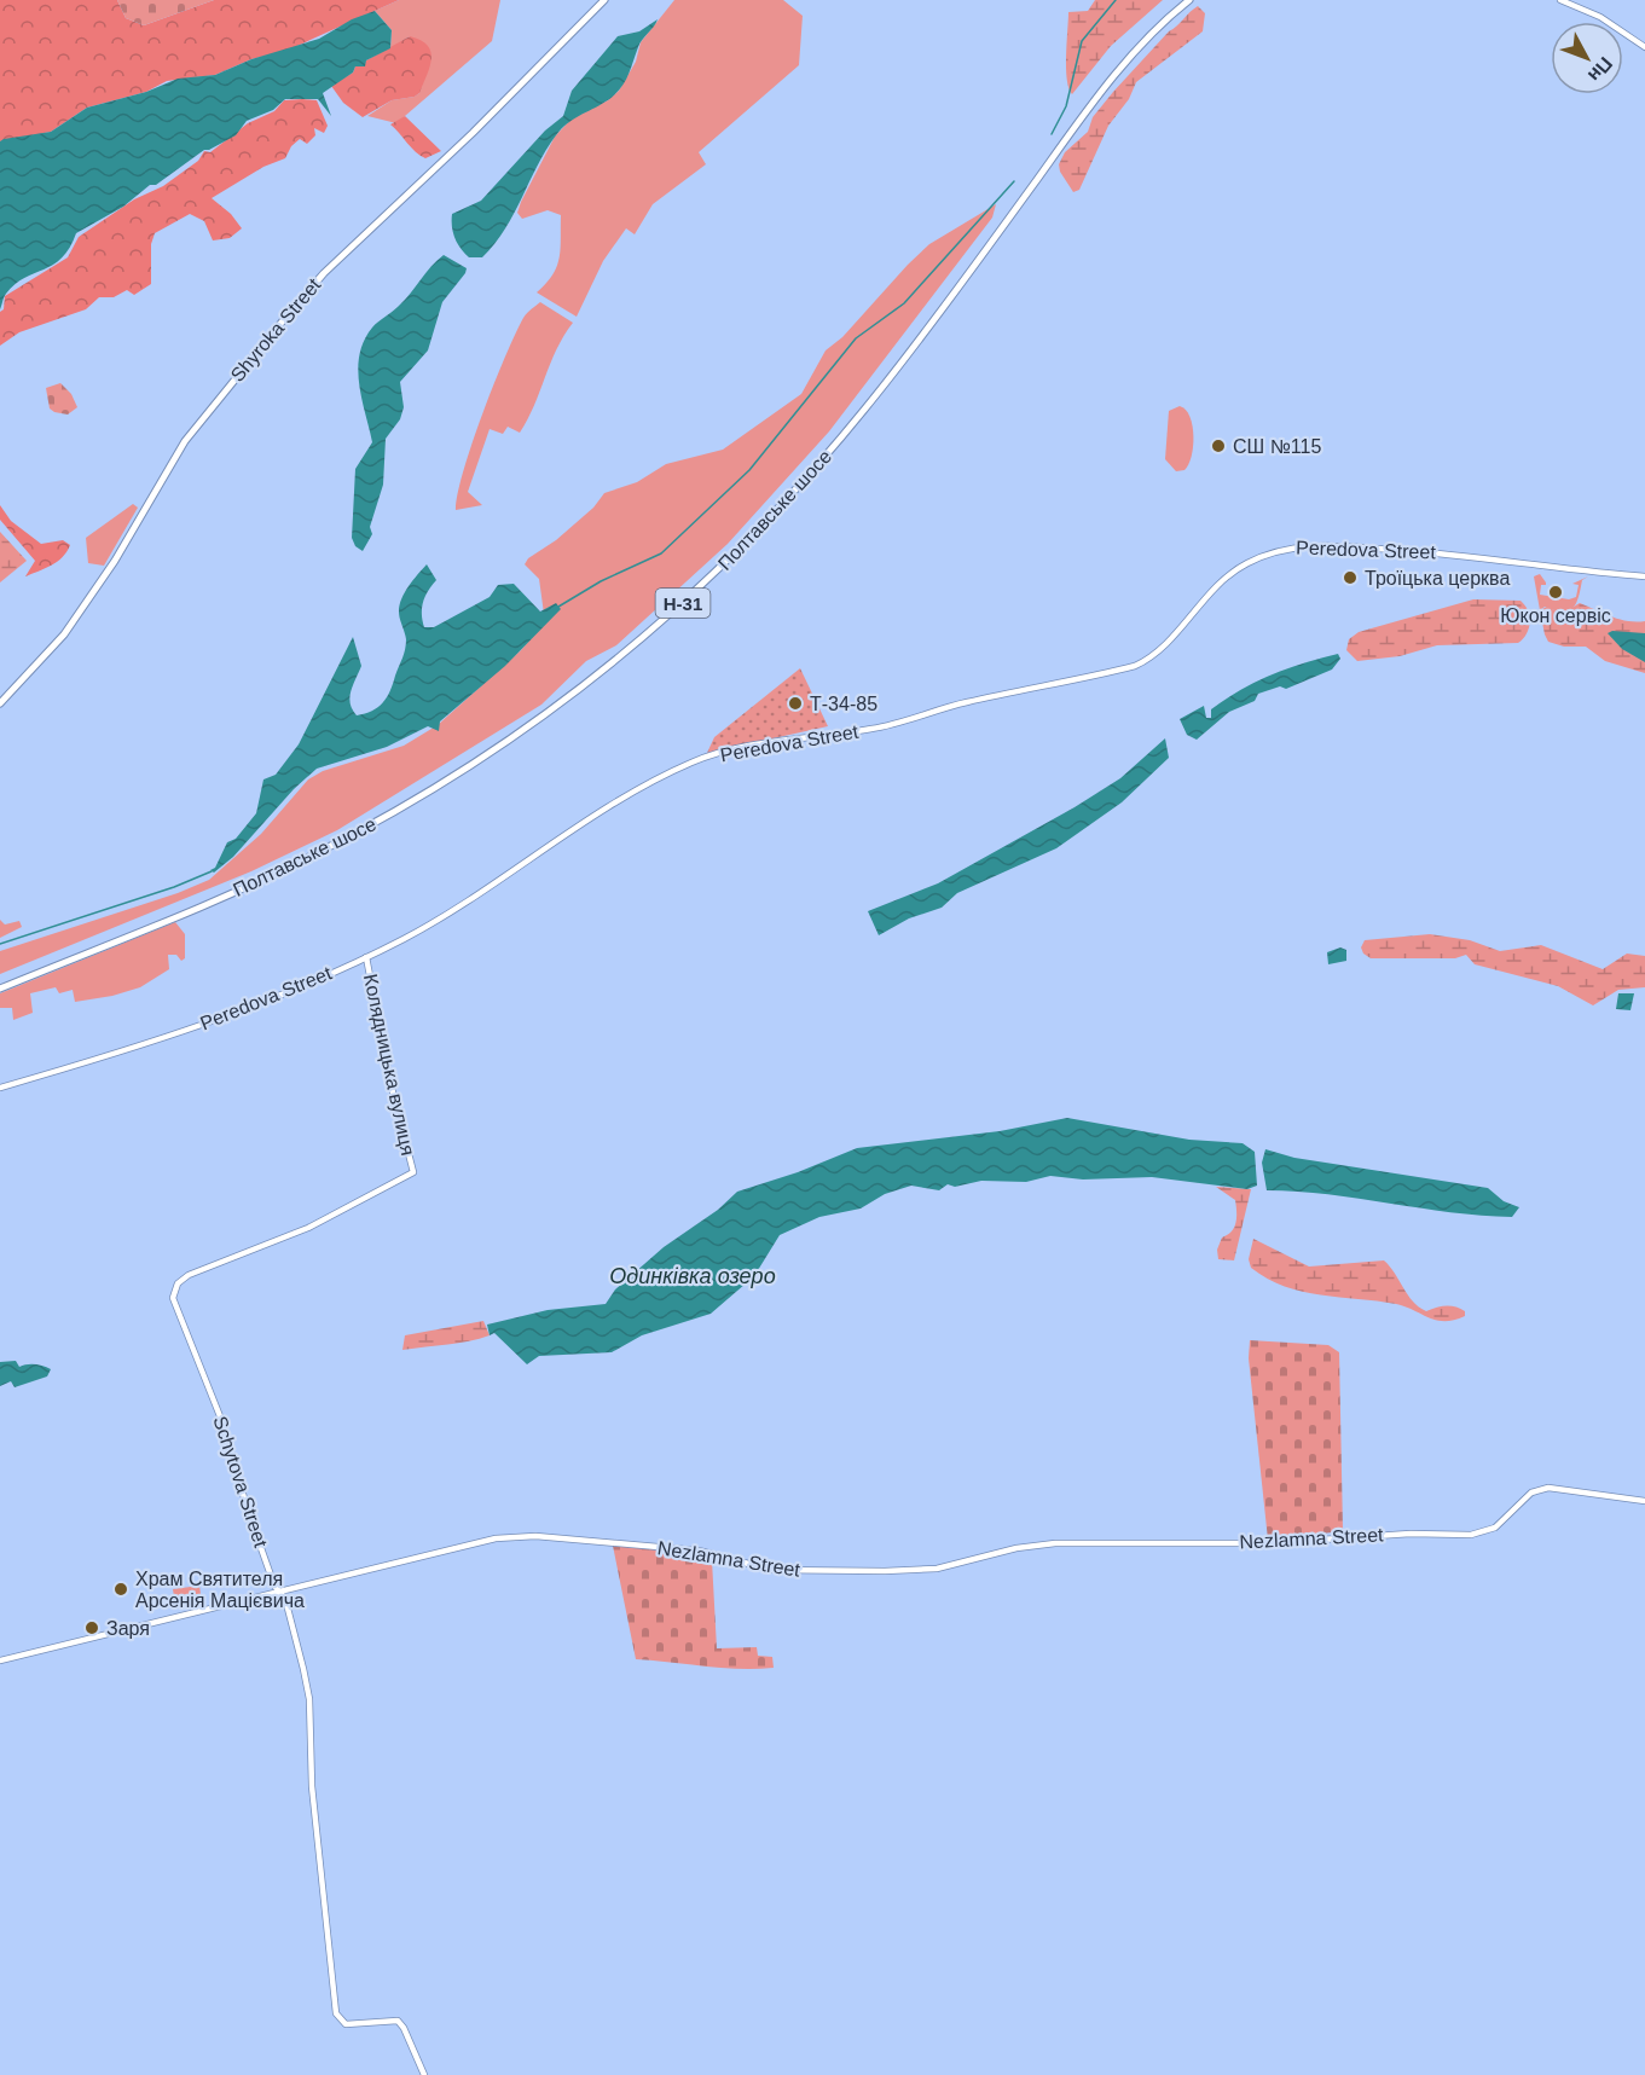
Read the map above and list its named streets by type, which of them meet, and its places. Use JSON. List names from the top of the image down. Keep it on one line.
{"streets":{"main road":["Shyroka Street","Полтавське шосе","Н-31"],"street":["Peredova Street","Колядницька вулиця","Schytova Street","Nezlamna Street"]},"crossings":[["Peredova Street","Колядницька вулиця"],["Колядницька вулиця","Schytova Street"],["Schytova Street","Nezlamna Street"]],"water":["Одинківка озеро"],"places":["СШ №115","Троїцька церква","Юкон сервіс","Т-34-85","Храм Святителя Арсенія Мацієвича","Заря"],"north":"bottom right"}
